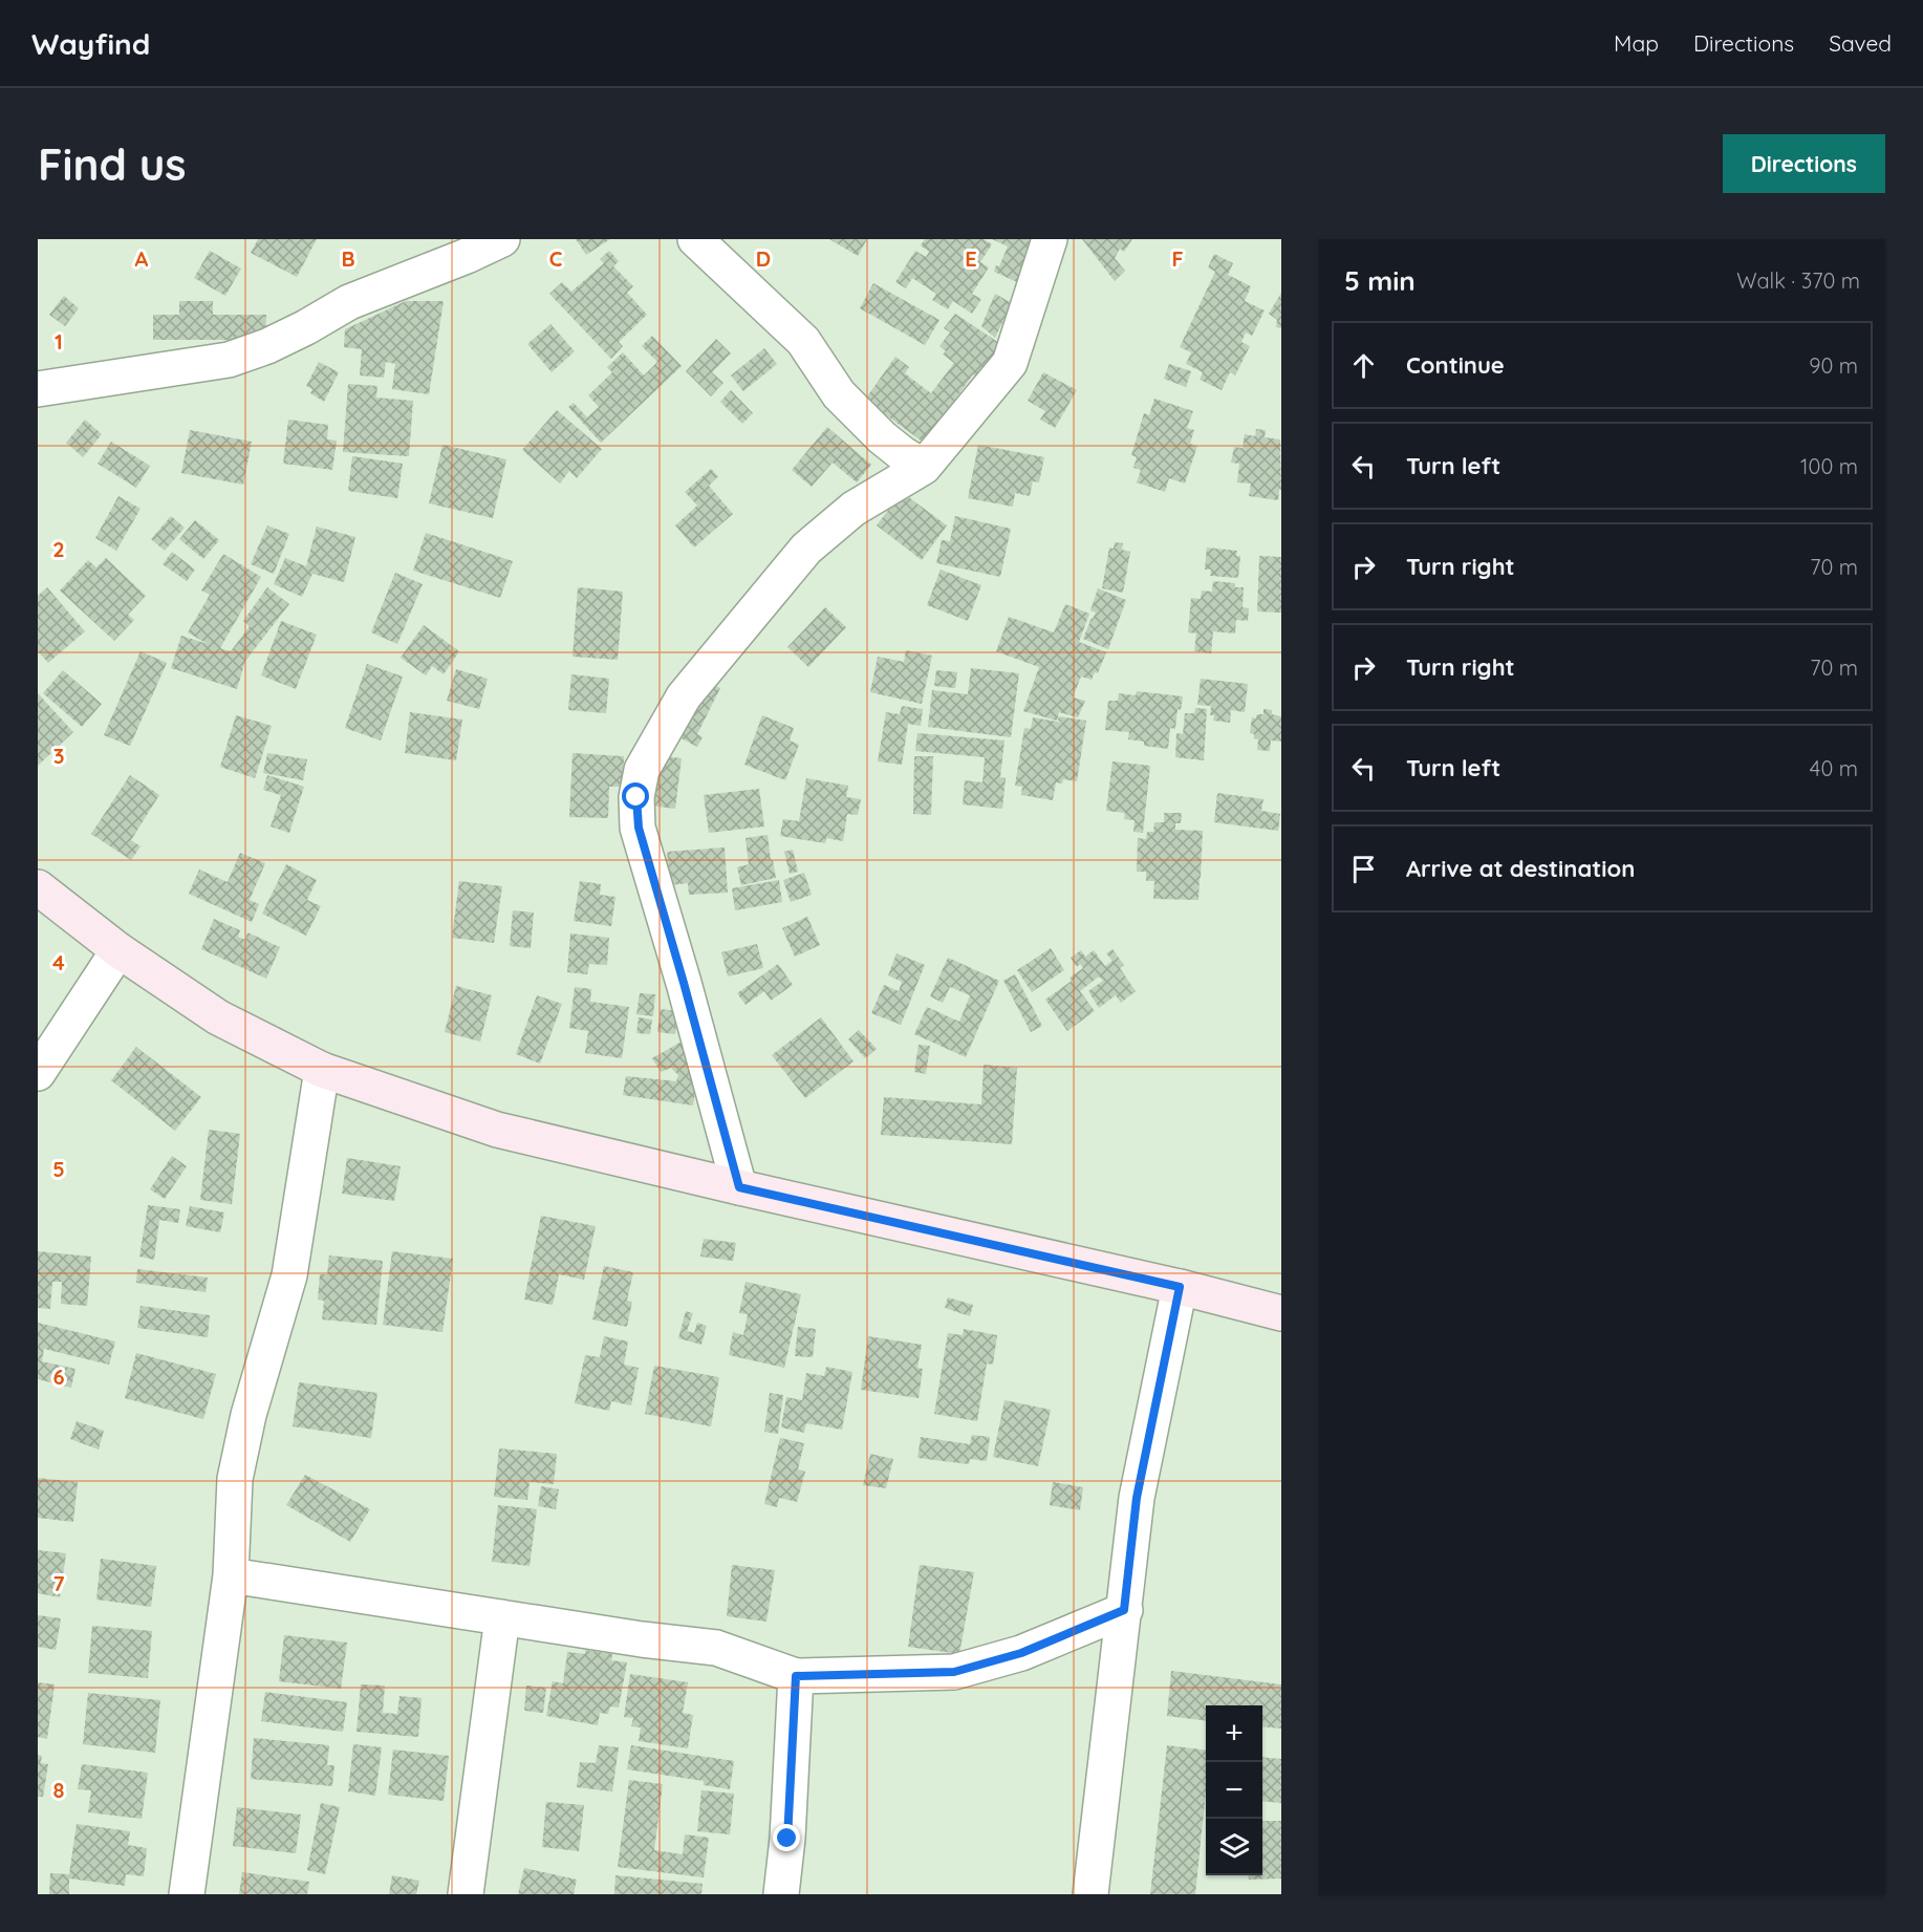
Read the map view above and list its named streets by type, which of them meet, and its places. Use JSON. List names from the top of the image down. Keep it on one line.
{"page":{"header":"Wayfind","nav":["Map","Directions","Saved"],"buttons":"Directions","title":"Find us","heading":["5 min","Walk · 370 m"],"list":[["Continue","90 m"],["Turn left","100 m"],["Turn right","70 m"],["Turn right","70 m"],["Turn left","40 m"],"Arrive at destination"],"map_buttons":["+","−"]},"grid":{"columns":["A","B","C","D","E","F"],"rows":["1","2","3","4","5","6","7","8"]}}
